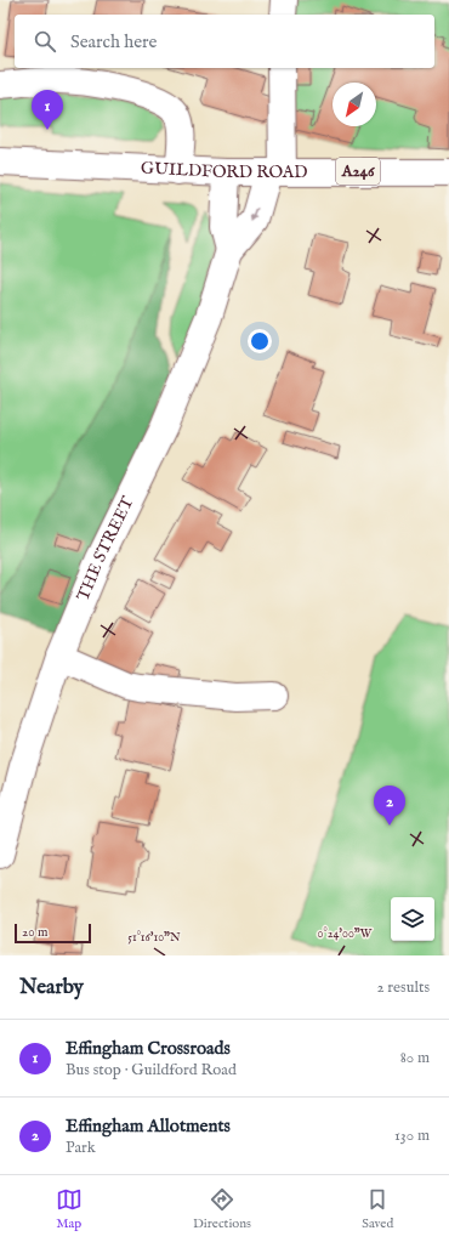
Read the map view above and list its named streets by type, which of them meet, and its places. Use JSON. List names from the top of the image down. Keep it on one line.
{"streets":{"street":["GUILDFORD ROAD","A246","THE STREET"]},"crossings":[["GUILDFORD ROAD","THE STREET"]],"scale_bar":"20 m","north":"bottom left","page":{"search":"Search here","pins":["1","2"],"scale":"20 m","heading":["Nearby","2 results"],"list":[{"mark":"1","name":"Effingham Crossroads","note":"Bus stop · Guildford Road","value":"80 m"},{"mark":"2","name":"Effingham Allotments","note":"Park","value":"130 m"}],"nav":["Map","Directions","Saved"]},"coordinates":["0°24'00\"W","51°16'10\"N"]}
